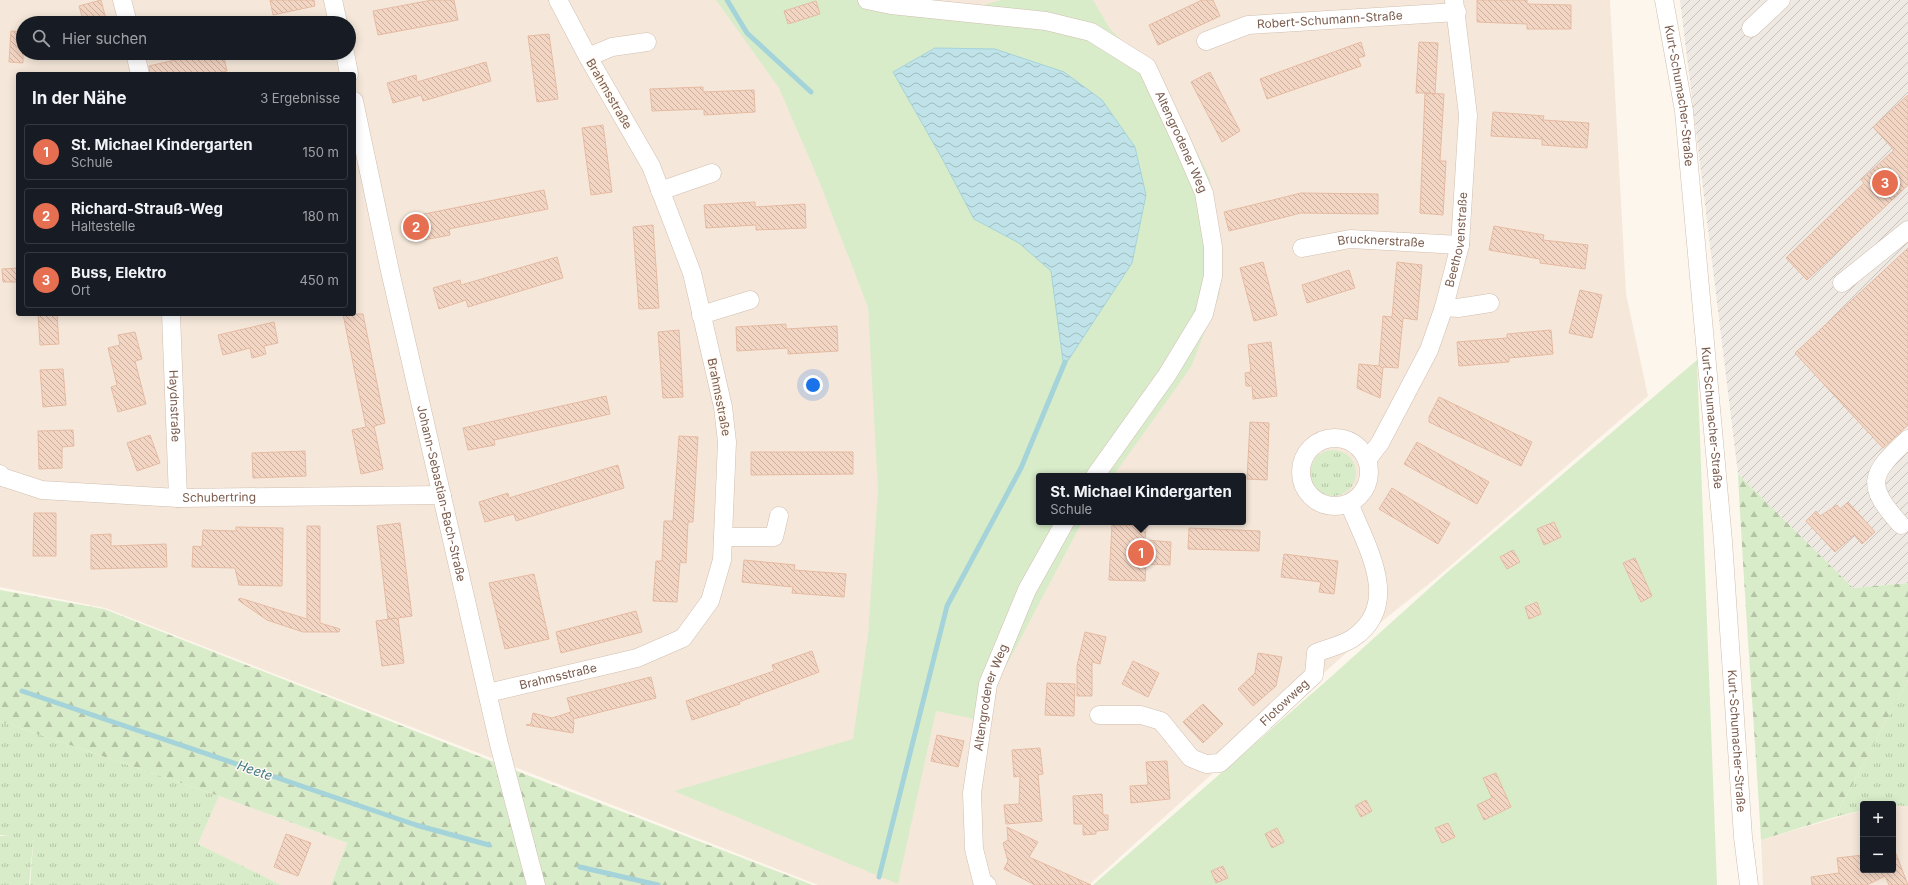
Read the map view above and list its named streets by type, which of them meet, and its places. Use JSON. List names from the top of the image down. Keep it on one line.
{"streets":{"street":["Robert-Schumann-Straße","Brahmsstraße","Kurt-Schumacher-Straße","Altengrodener Weg","Beethovenstraße","Brucknerstraße","Haydnstraße","Johann-Sebastian-Bach-Straße","Schubertring","Flotowweg"]},"crossings":[["Robert-Schumann-Straße","Beethovenstraße"],["Brahmsstraße","Johann-Sebastian-Bach-Straße"],["Beethovenstraße","Brucknerstraße"],["Beethovenstraße","Flotowweg"],["Haydnstraße","Schubertring"],["Johann-Sebastian-Bach-Straße","Schubertring"]],"water":["Heete"],"page":{"search":"Hier suchen","heading":["In der Nähe","3 Ergebnisse"],"list":[{"mark":"1","name":"St. Michael Kindergarten","note":"Schule","value":"150 m"},{"mark":"2","name":"Richard-Strauß-Weg","note":"Haltestelle","value":"180 m"},{"mark":"3","name":"Buss, Elektro","note":"Ort","value":"450 m"}],"pins":["3","2","1"],"popup":["St. Michael Kindergarten","Schule"],"map_buttons":["+","−"]}}
